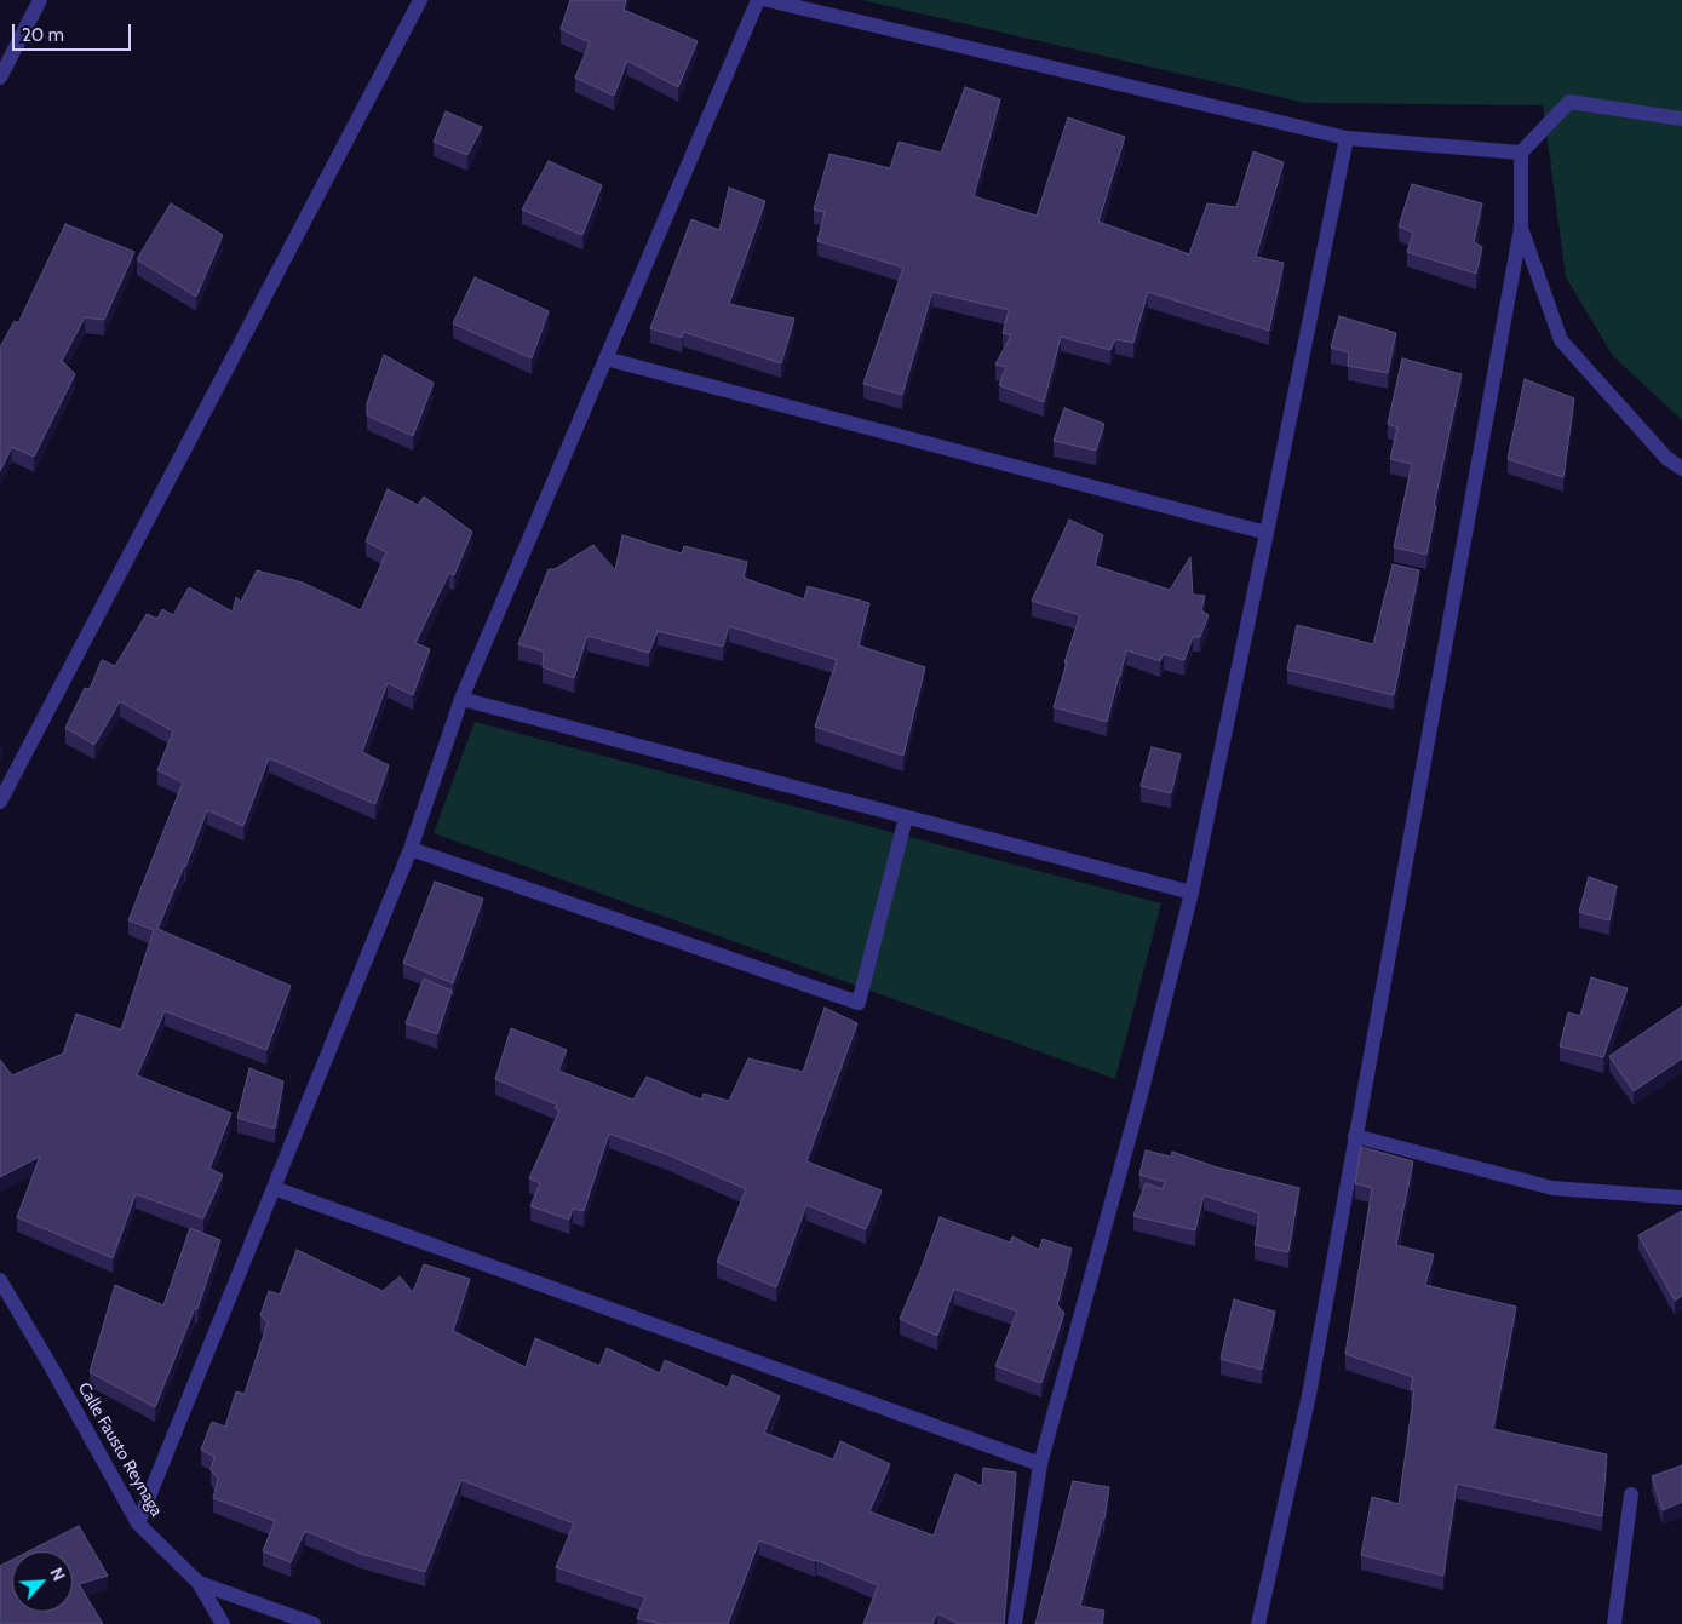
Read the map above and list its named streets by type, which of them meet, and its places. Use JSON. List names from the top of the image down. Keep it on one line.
{"streets":{"street":["Calle Fausto Reynaga"]},"scale_bar":"20 m","north":"top right"}
